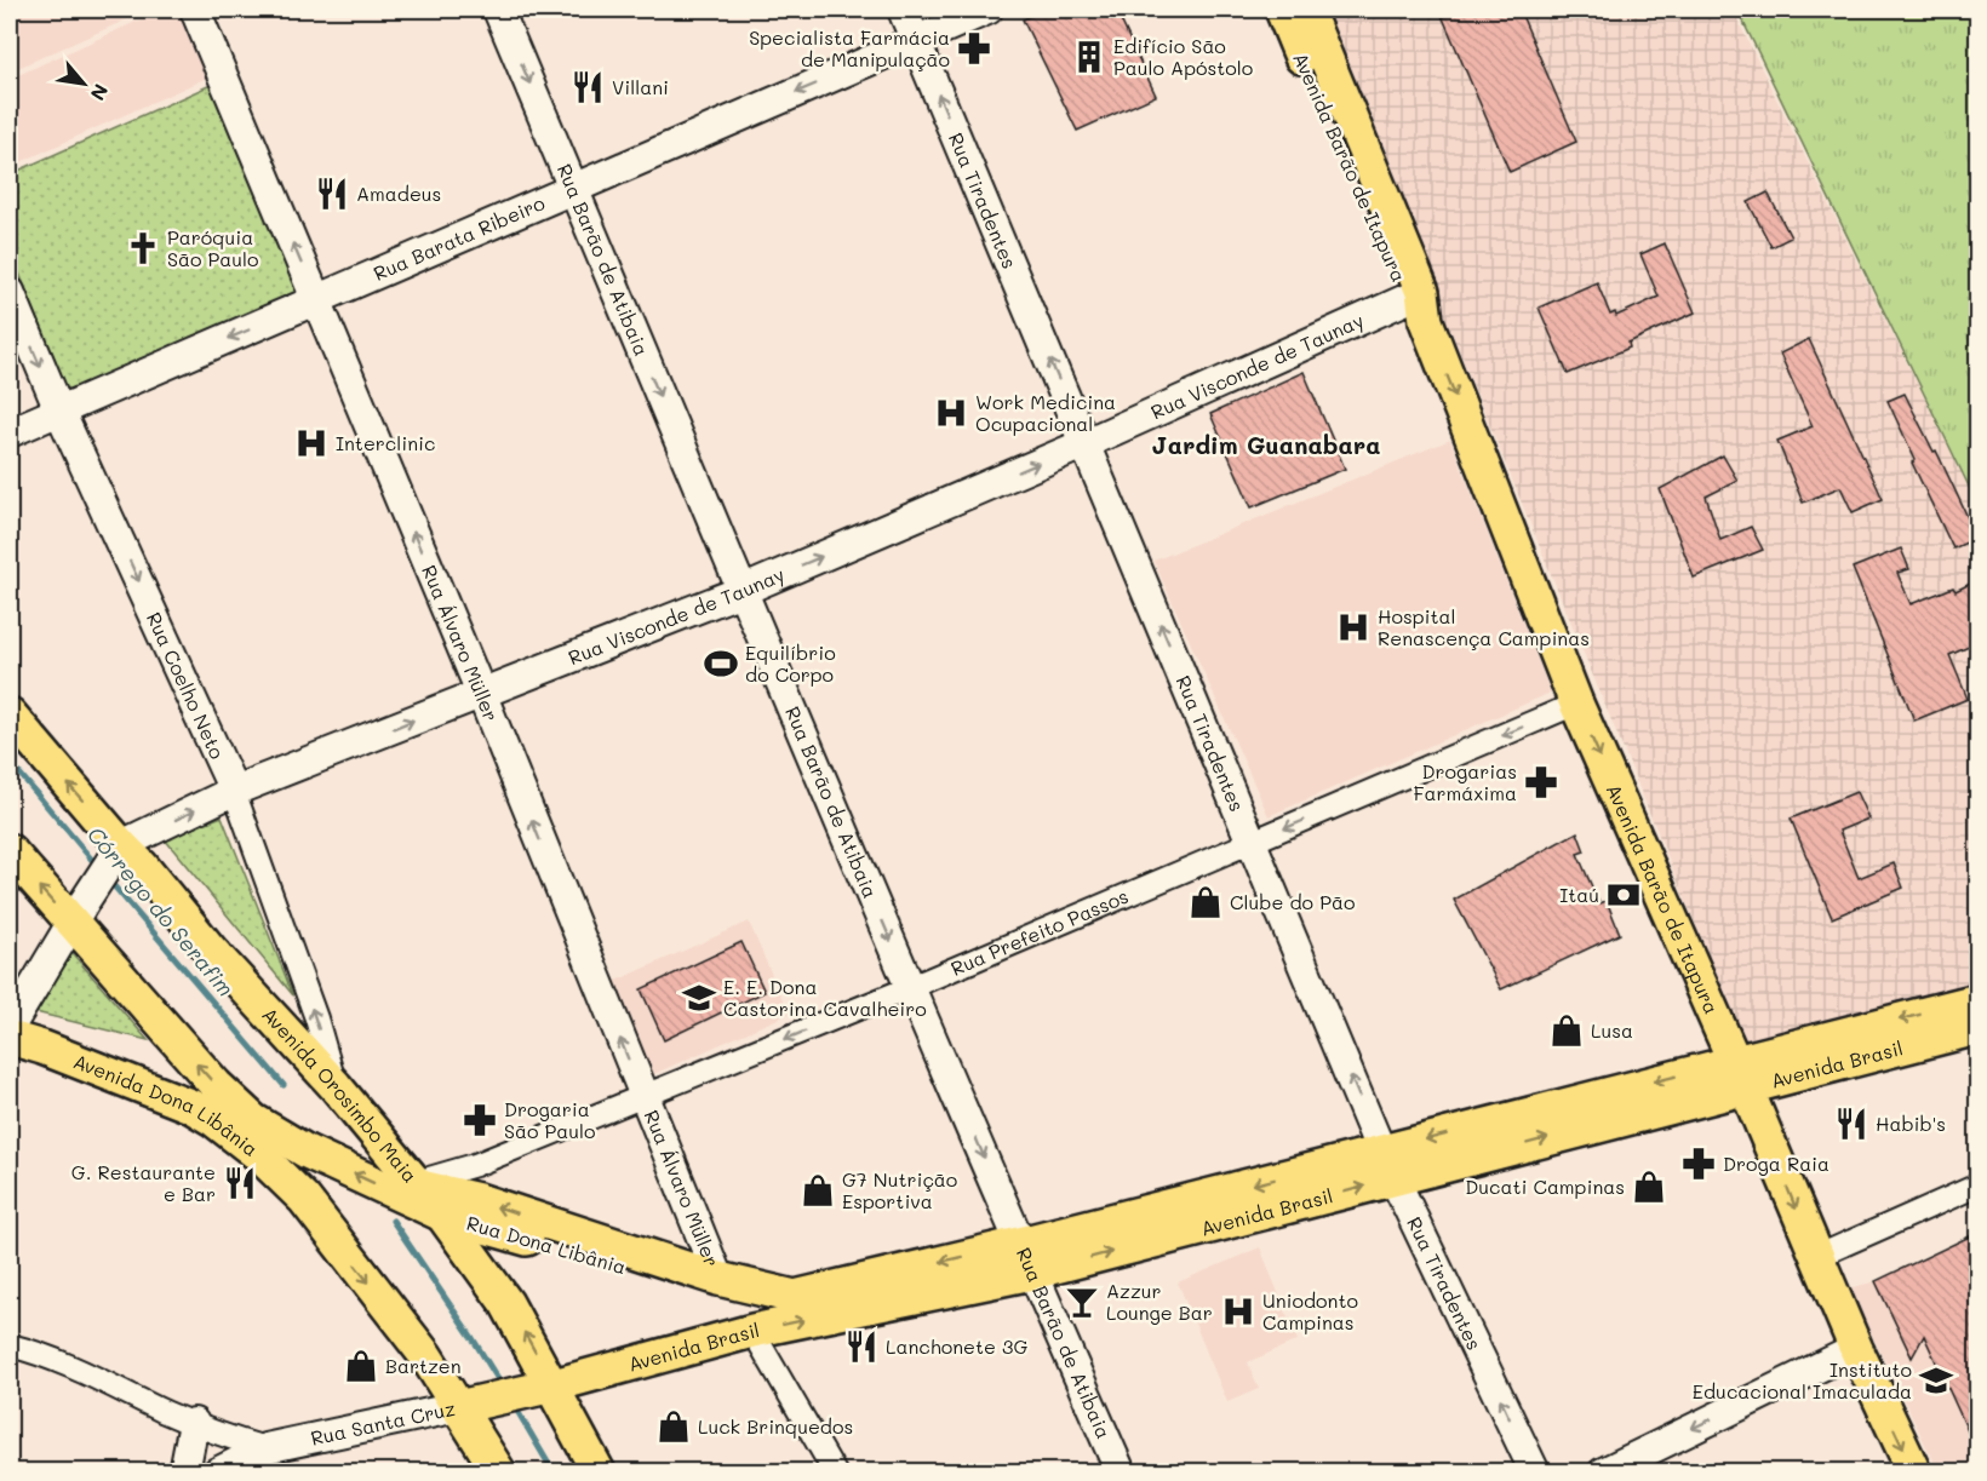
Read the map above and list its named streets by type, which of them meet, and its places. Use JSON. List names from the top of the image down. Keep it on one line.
{"streets":{"main road":["Avenida Barão de Itapura","Avenida Brasil","Avenida Orosimbo Maia","Avenida Dona Libânia","Rua Dona Libânia","Rua Santa Cruz"],"street":["Rua Tiradentes","Rua Barata Ribeiro","Rua Barão de Atibaia","Rua Visconde de Taunay","Rua Álvaro Müller","Rua Coelho Neto","Rua Prefeito Passos"]},"crossings":[["Avenida Barão de Itapura","Rua Visconde de Taunay"],["Avenida Barão de Itapura","Rua Prefeito Passos"],["Avenida Barão de Itapura","Avenida Brasil"],["Rua Tiradentes","Rua Barata Ribeiro"],["Rua Tiradentes","Rua Visconde de Taunay"],["Rua Tiradentes","Rua Prefeito Passos"],["Rua Tiradentes","Avenida Brasil"],["Rua Barata Ribeiro","Rua Barão de Atibaia"],["Rua Barata Ribeiro","Rua Álvaro Müller"],["Rua Barata Ribeiro","Rua Coelho Neto"],["Rua Barão de Atibaia","Rua Visconde de Taunay"],["Rua Barão de Atibaia","Rua Prefeito Passos"],["Rua Barão de Atibaia","Avenida Brasil"],["Rua Visconde de Taunay","Rua Álvaro Müller"],["Rua Visconde de Taunay","Rua Coelho Neto"],["Rua Visconde de Taunay","Avenida Orosimbo Maia"],["Rua Álvaro Müller","Rua Prefeito Passos"],["Rua Álvaro Müller","Avenida Brasil"],["Rua Álvaro Müller","Rua Dona Libânia"],["Rua Coelho Neto","Avenida Orosimbo Maia"],["Rua Prefeito Passos","Avenida Orosimbo Maia"],["Rua Prefeito Passos","Rua Dona Libânia"],["Avenida Brasil","Avenida Orosimbo Maia"],["Avenida Brasil","Rua Dona Libânia"],["Avenida Brasil","Rua Santa Cruz"],["Avenida Orosimbo Maia","Rua Dona Libânia"],["Avenida Orosimbo Maia","Rua Santa Cruz"]],"one_way":["Avenida Barão de Itapura","Rua Tiradentes","Rua Barata Ribeiro","Rua Barão de Atibaia","Rua Visconde de Taunay","Rua Álvaro Müller","Rua Prefeito Passos"],"districts":["Jardim Guanabara"],"water":["Córrego do Serafim"],"places":{"pharmacy":["Specialista Farmácia de Manipulação","Drogarias Farmáxima","Drogaria São Paulo","Droga Raia"],"building":["Edifício São Paulo Apóstolo"],"restaurant":["Villani","Amadeus","Habib's","G. Restaurante e Bar","Lanchonete 3G"],"church":["Paróquia São Paulo"],"hospital":["Work Medicina Ocupacional","Interclinic","Hospital Renascença Campinas","Uniodonto Campinas"],"sports":["Equilíbrio do Corpo"],"bank":["Itaú"],"shop":["Clube do Pão","Lusa","Ducati Campinas","G7 Nutrição Esportiva","Bartzen","Luck Brinquedos"],"school or university":["E. E. Dona Castorina Cavalheiro","Instituto Educacional Imaculada"],"bar":["Azzur Lounge Bar"]},"north":"bottom right"}
